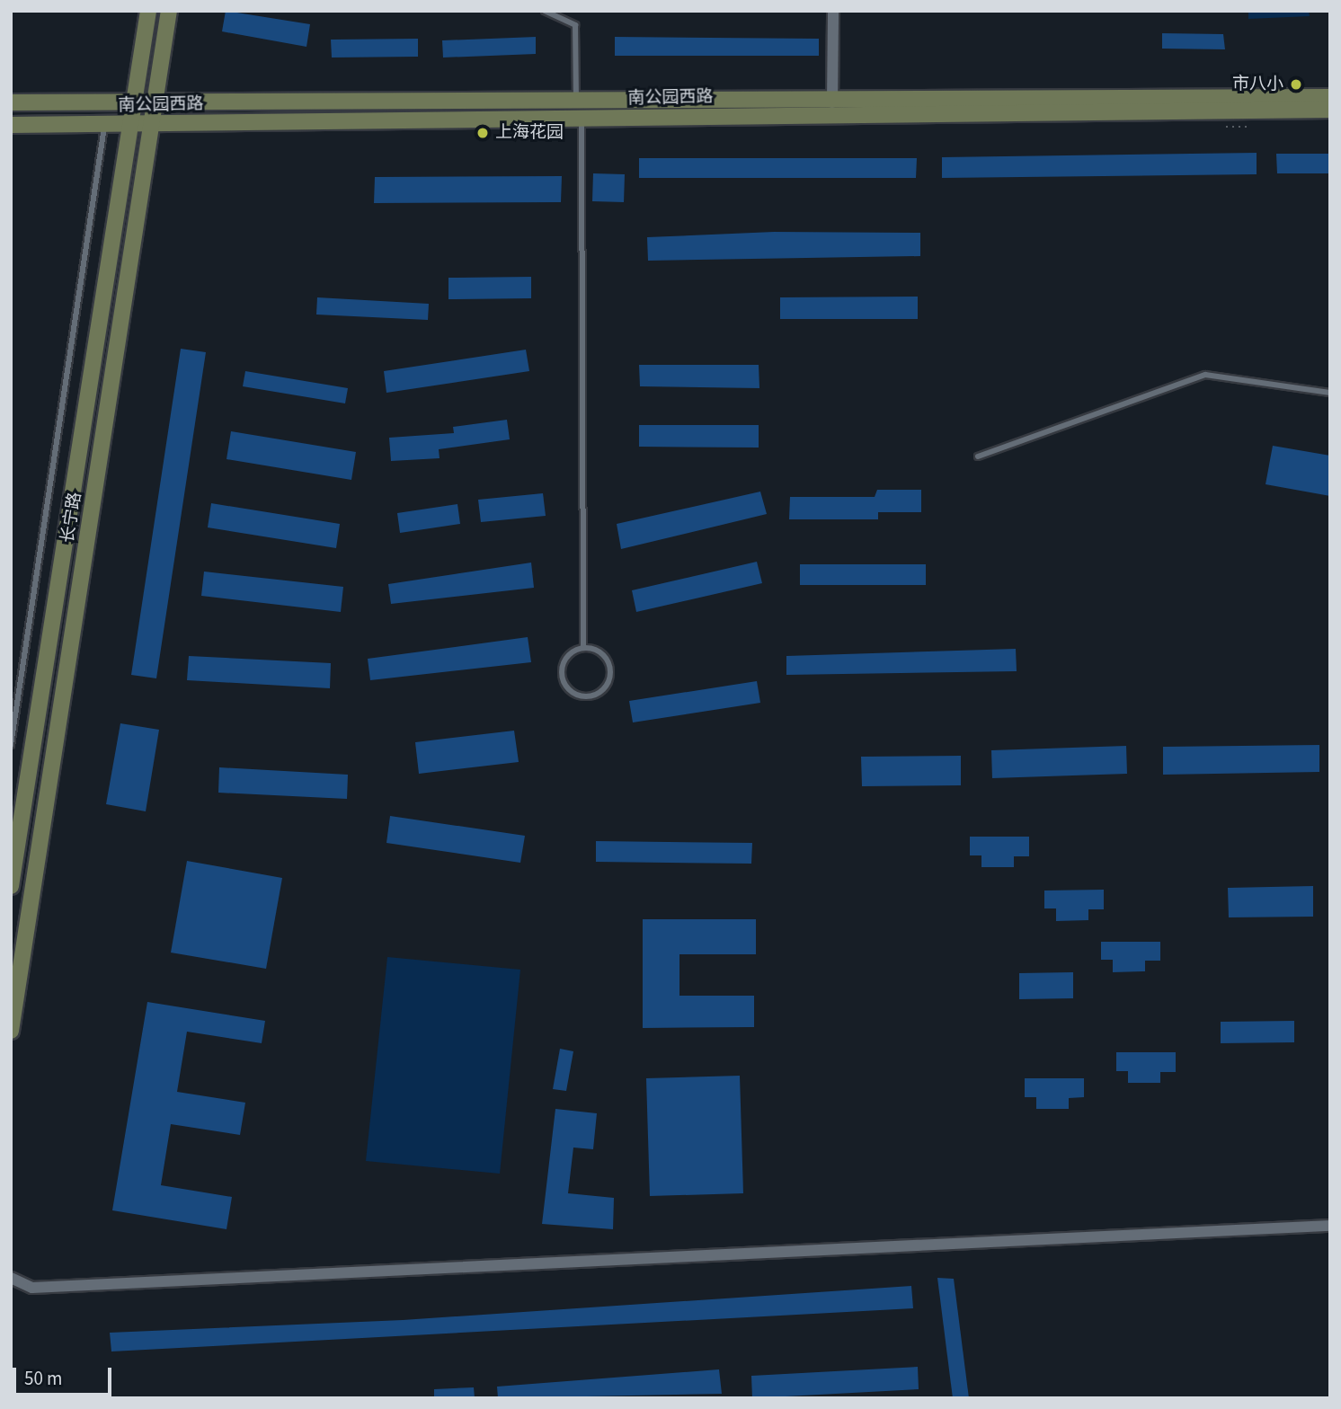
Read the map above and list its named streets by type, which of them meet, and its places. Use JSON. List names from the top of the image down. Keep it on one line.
{"streets":{"main road":["南公园西路","长宁路"]},"crossings":[["南公园西路","长宁路"]],"places":["市八小","上海花园"],"scale_bar":"50 m"}
